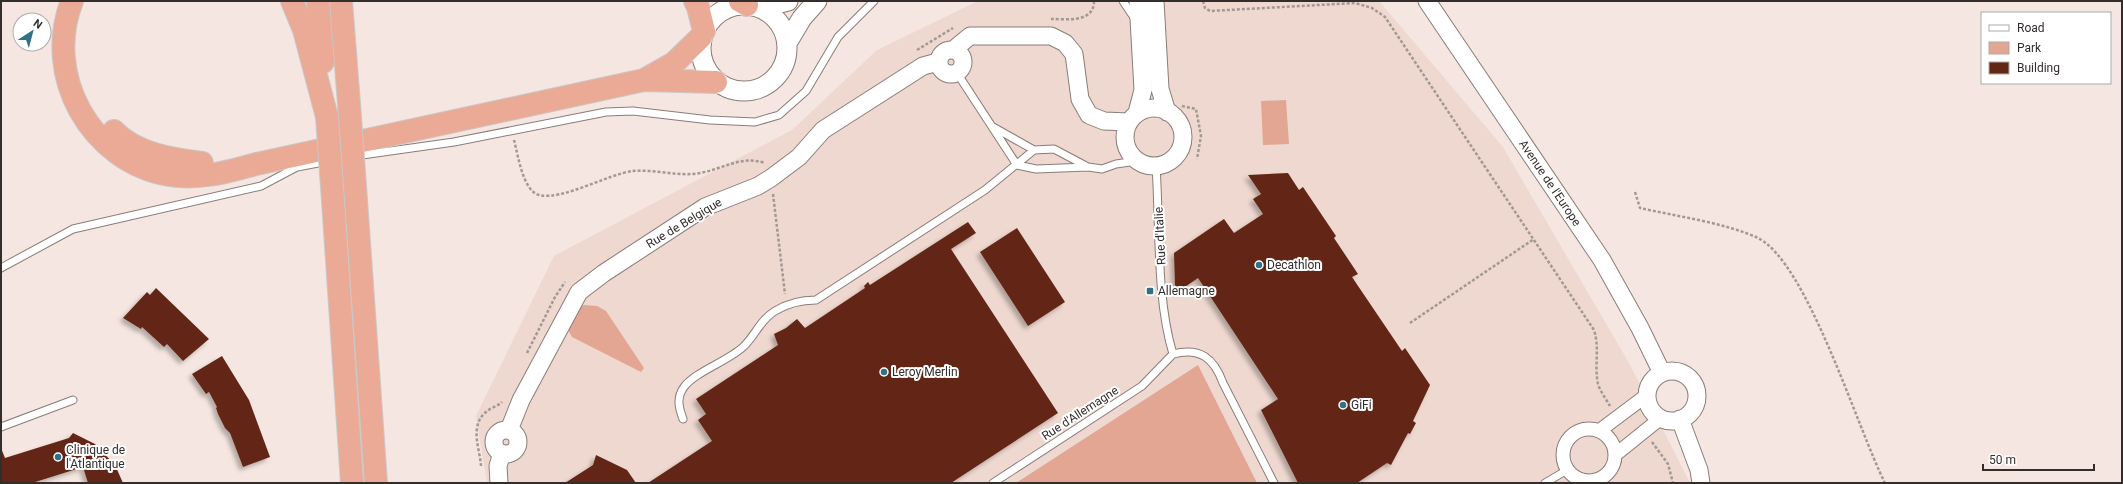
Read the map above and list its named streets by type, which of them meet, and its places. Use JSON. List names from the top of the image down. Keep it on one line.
{"streets":{"street":["Avenue de l'Europe","Rue de Belgique"],"lane":["Rue d'Italie","Rue d'Allemagne"]},"crossings":[["Rue d'Italie","Rue d'Allemagne"]],"places":{"other":["Decathlon","Leroy Merlin","GiFi","Clinique de l'Atlantique"],"transit":["Allemagne"]},"legend":["Road","Park","Building"],"scale_bar":"50 m","north":"top right"}
